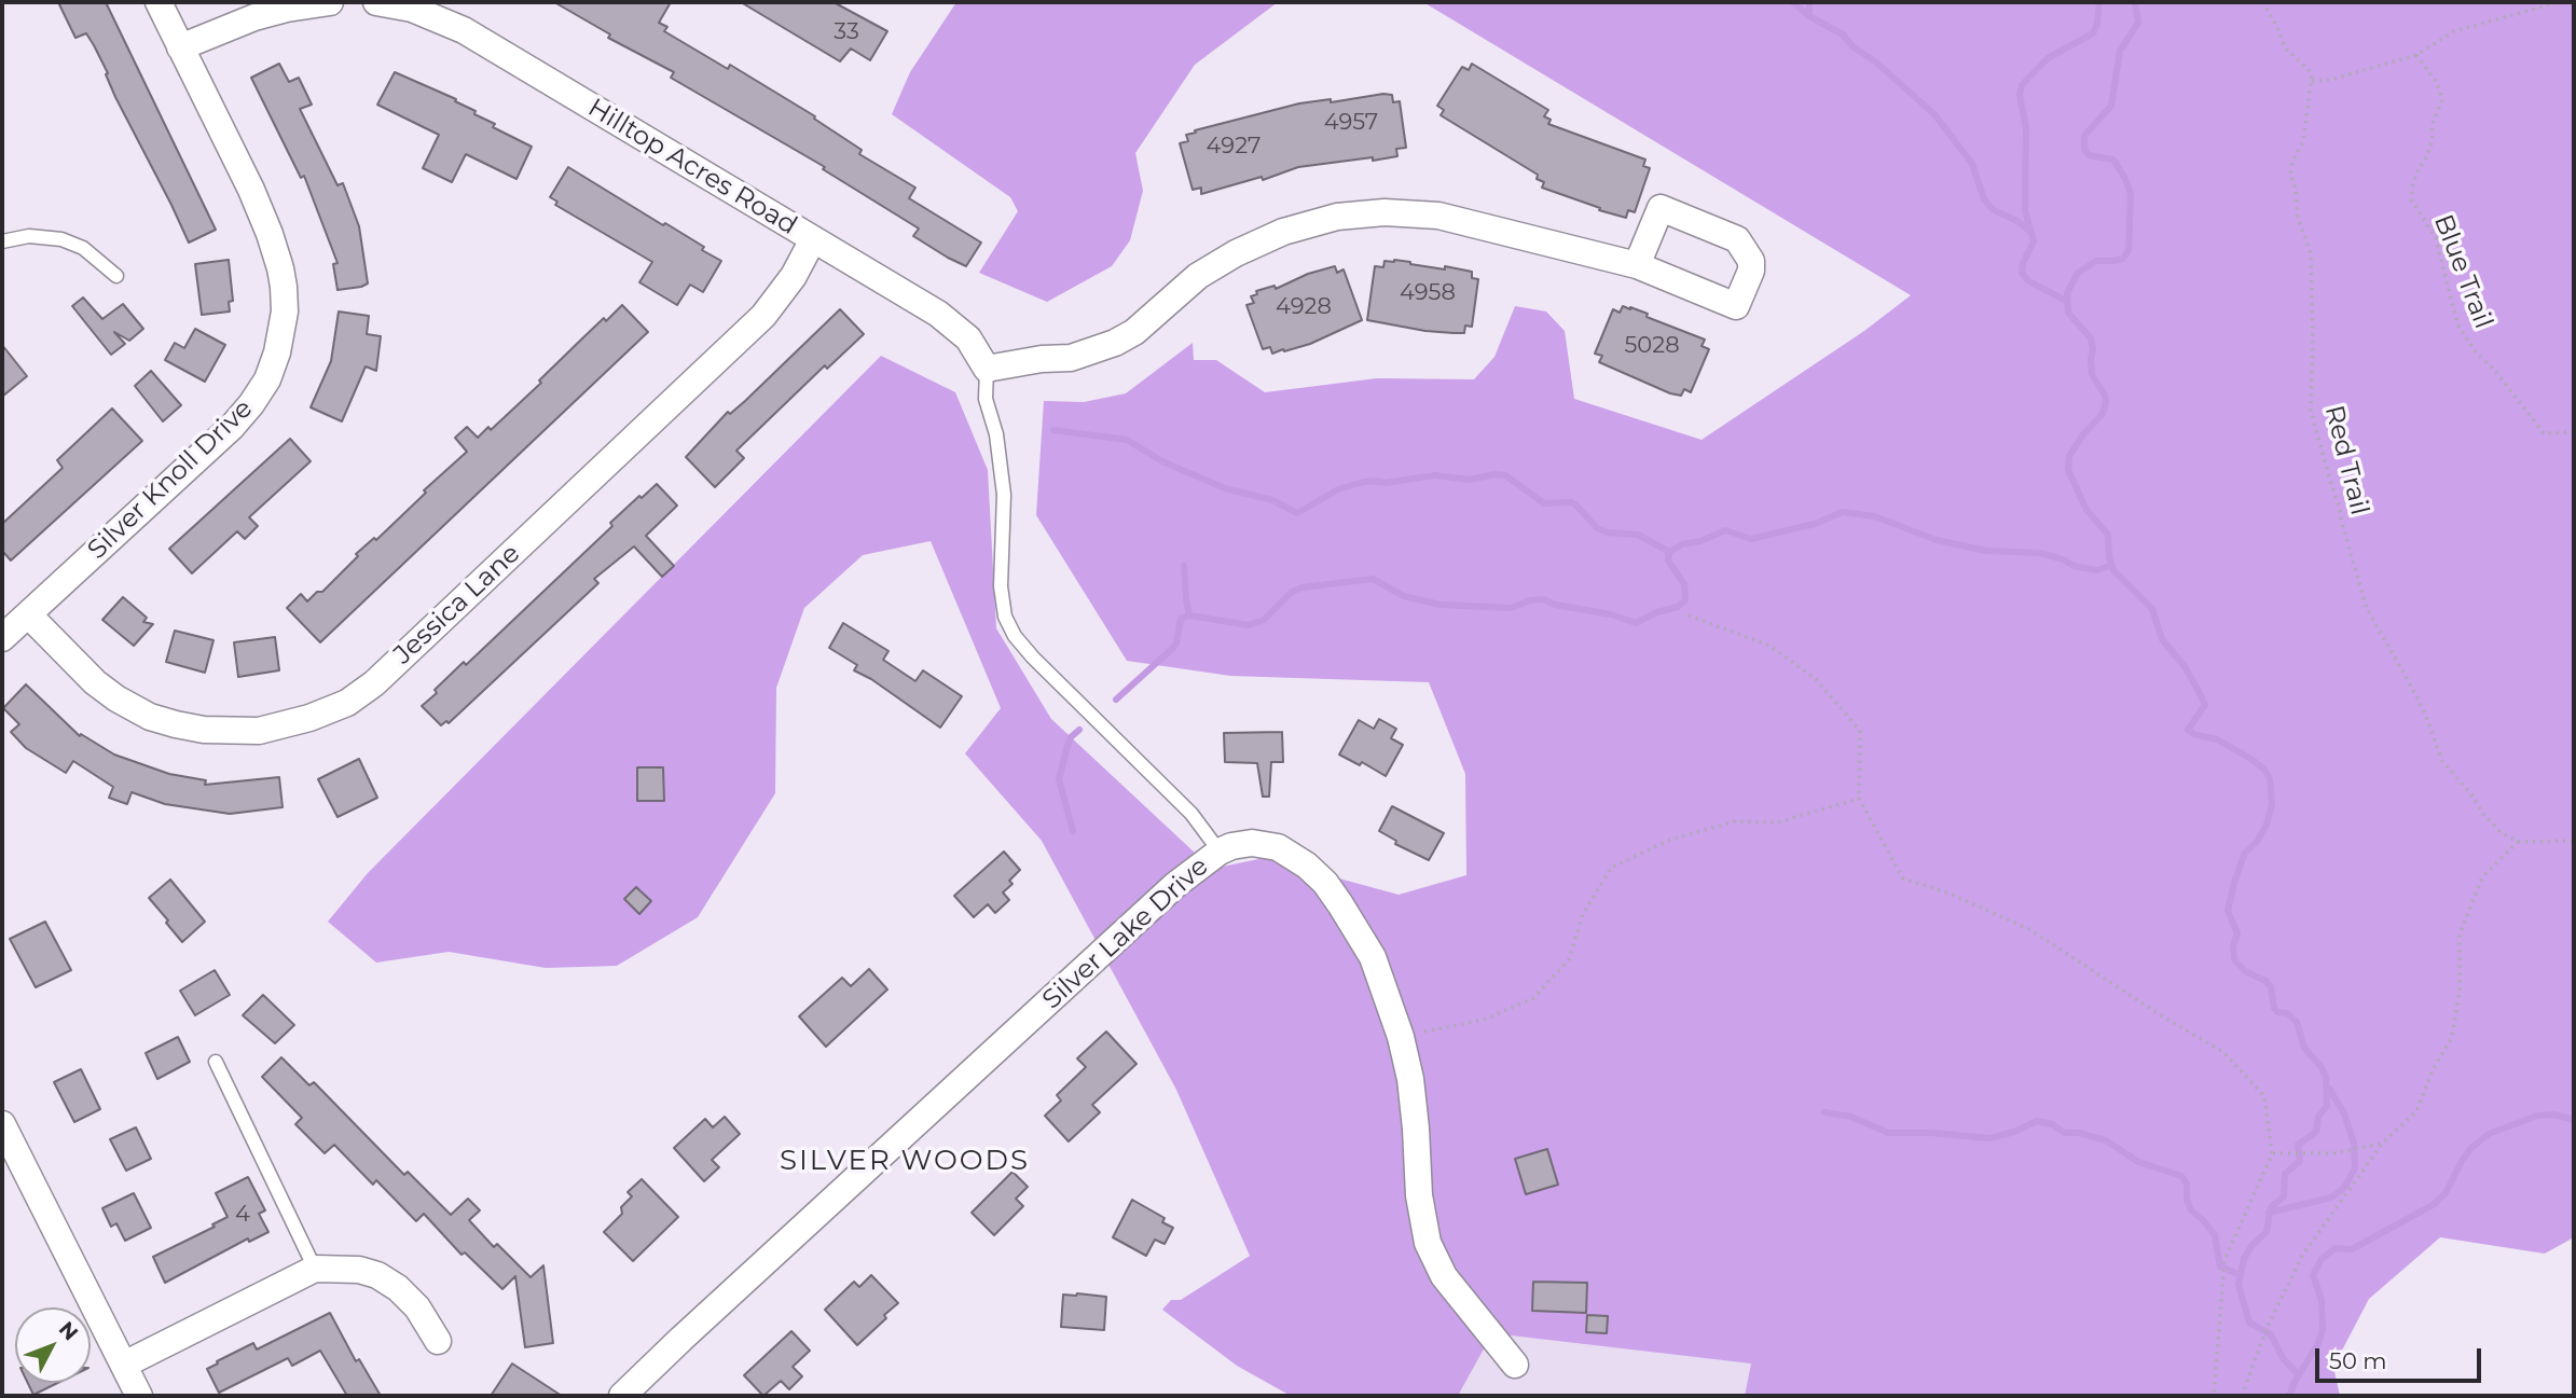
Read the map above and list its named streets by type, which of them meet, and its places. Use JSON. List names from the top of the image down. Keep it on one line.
{"streets":{"street":["Hilltop Acres Road","Silver Knoll Drive","Jessica Lane","Silver Lake Drive"],"path":["Blue Trail","Red Trail"]},"crossings":[["Hilltop Acres Road","Jessica Lane"],["Silver Knoll Drive","Jessica Lane"]],"districts":["SILVER WOODS"],"house_numbers":["33","4957","4927","4958","4928","5028","4"],"scale_bar":"50 m","north":"top right"}
